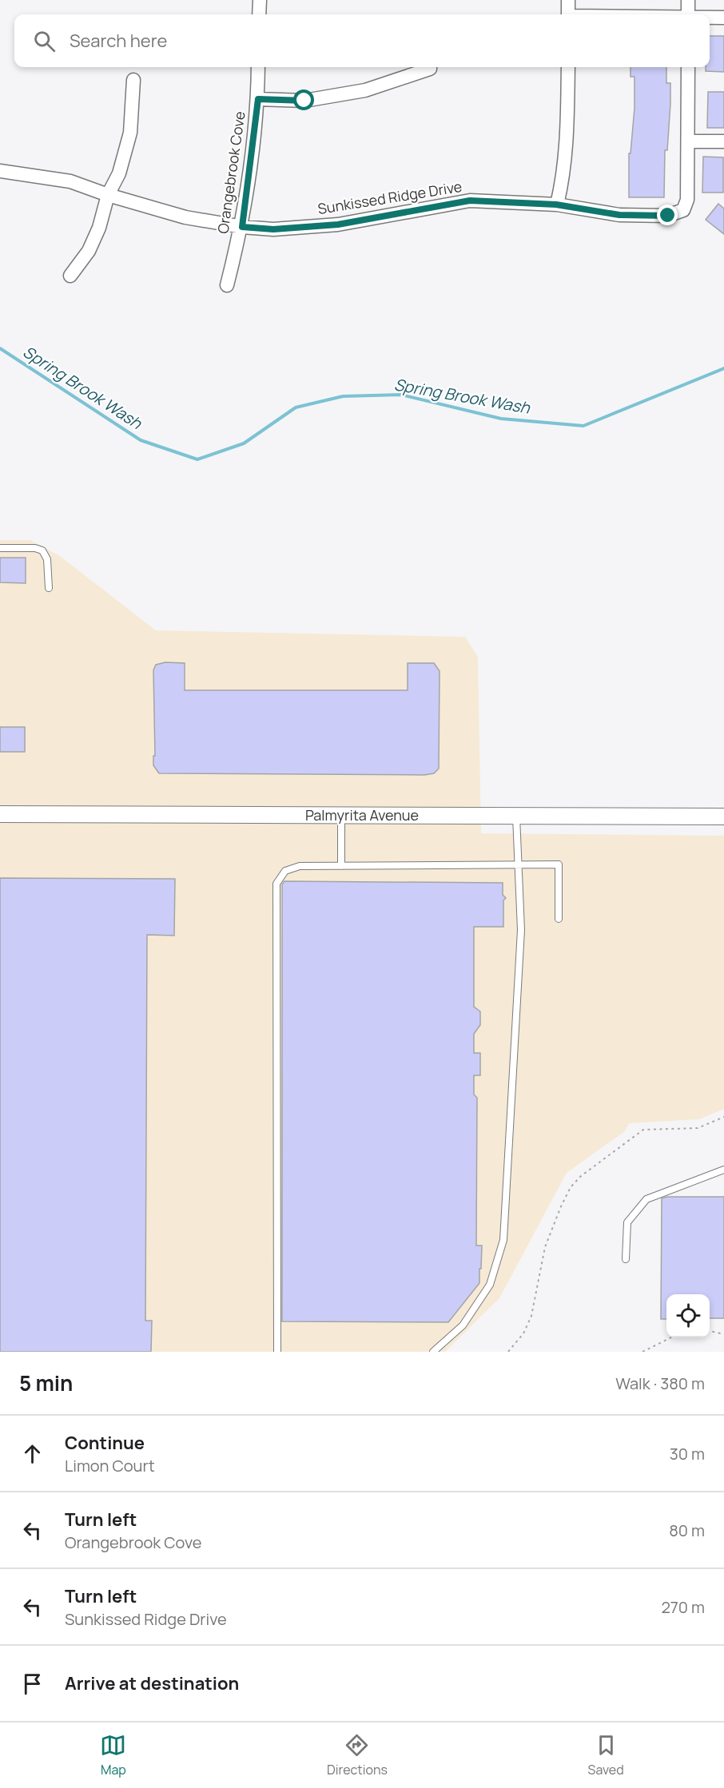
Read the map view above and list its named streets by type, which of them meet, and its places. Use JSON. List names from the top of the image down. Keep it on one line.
{"streets":{"street":["Orangebrook Cove","Sunkissed Ridge Drive","Palmyrita Avenue"]},"crossings":[["Orangebrook Cove","Sunkissed Ridge Drive"]],"water":["Spring Brook Wash"],"page":{"search":"Search here","heading":["5 min","Walk · 380 m"],"list":[["Continue","Limon Court","30 m"],["Turn left","Orangebrook Cove","80 m"],["Turn left","Sunkissed Ridge Drive","270 m"],"Arrive at destination"],"nav":["Map","Directions","Saved"]}}
